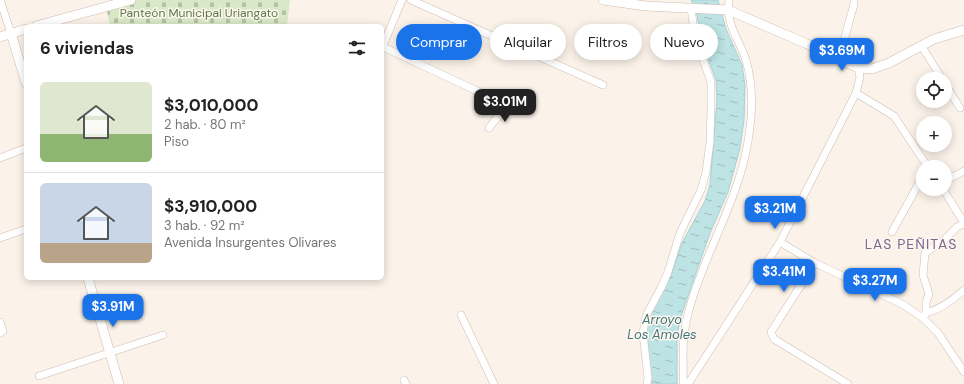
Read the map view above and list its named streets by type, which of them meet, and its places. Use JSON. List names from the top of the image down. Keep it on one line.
{"districts":["LAS PEÑITAS"],"water":["Arroyo Los Amoles"],"parks":["Panteón Municipal Uriangato"],"page":{"chip":["Comprar","Alquilar","Filtros","Nuevo"],"heading":"6 viviendas","price":["$3.69M","$3.01M","$3.21M","$3.41M","$3.27M","$3.91M"],"map_buttons":["+","−"],"list":[{"name":"$3,010,000","note":"2 hab. · 80 m² · Piso"},{"name":"$3,910,000","note":"3 hab. · 92 m² · Avenida Insurgentes Olivares"}]}}
